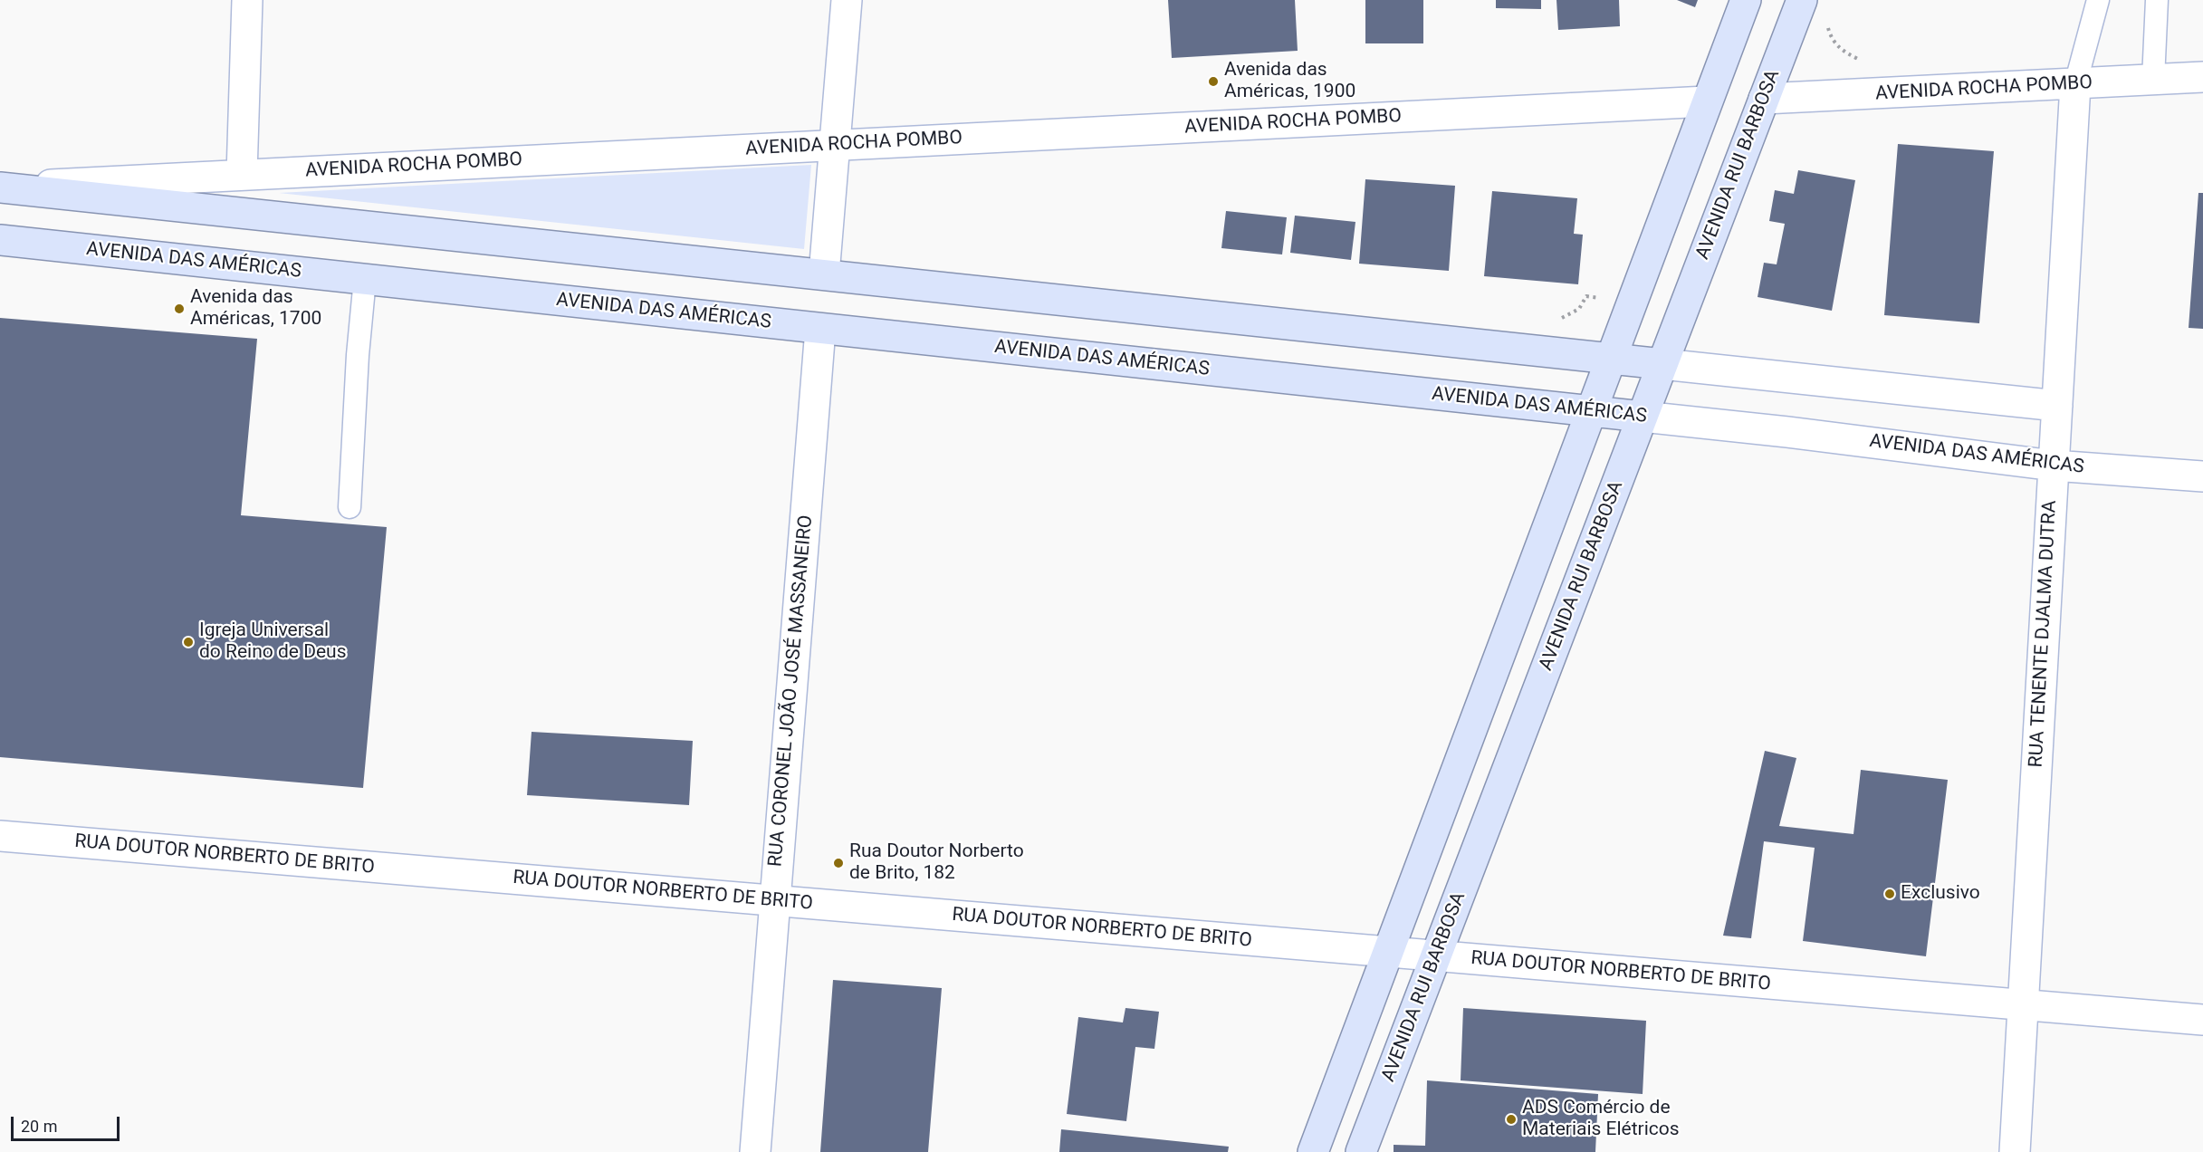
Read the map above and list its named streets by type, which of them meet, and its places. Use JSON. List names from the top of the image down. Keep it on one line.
{"streets":{"main road":["AVENIDA ROCHA POMBO","AVENIDA RUI BARBOSA","AVENIDA DAS AMÉRICAS","RUA TENENTE DJALMA DUTRA","RUA CORONEL JOÃO JOSÉ MASSANEIRO","RUA DOUTOR NORBERTO DE BRITO"]},"crossings":[["AVENIDA ROCHA POMBO","AVENIDA RUI BARBOSA"],["AVENIDA ROCHA POMBO","RUA TENENTE DJALMA DUTRA"],["AVENIDA RUI BARBOSA","AVENIDA DAS AMÉRICAS"],["AVENIDA RUI BARBOSA","RUA DOUTOR NORBERTO DE BRITO"],["AVENIDA DAS AMÉRICAS","RUA TENENTE DJALMA DUTRA"],["AVENIDA DAS AMÉRICAS","RUA CORONEL JOÃO JOSÉ MASSANEIRO"],["RUA TENENTE DJALMA DUTRA","RUA DOUTOR NORBERTO DE BRITO"],["RUA CORONEL JOÃO JOSÉ MASSANEIRO","RUA DOUTOR NORBERTO DE BRITO"]],"places":["Avenida das Américas, 1900","Avenida das Américas, 1700","Igreja Universal do Reino de Deus","Rua Doutor Norberto de Brito, 182","Exclusivo","ADS Comércio de Materiais Elétricos"],"scale_bar":"20 m"}
